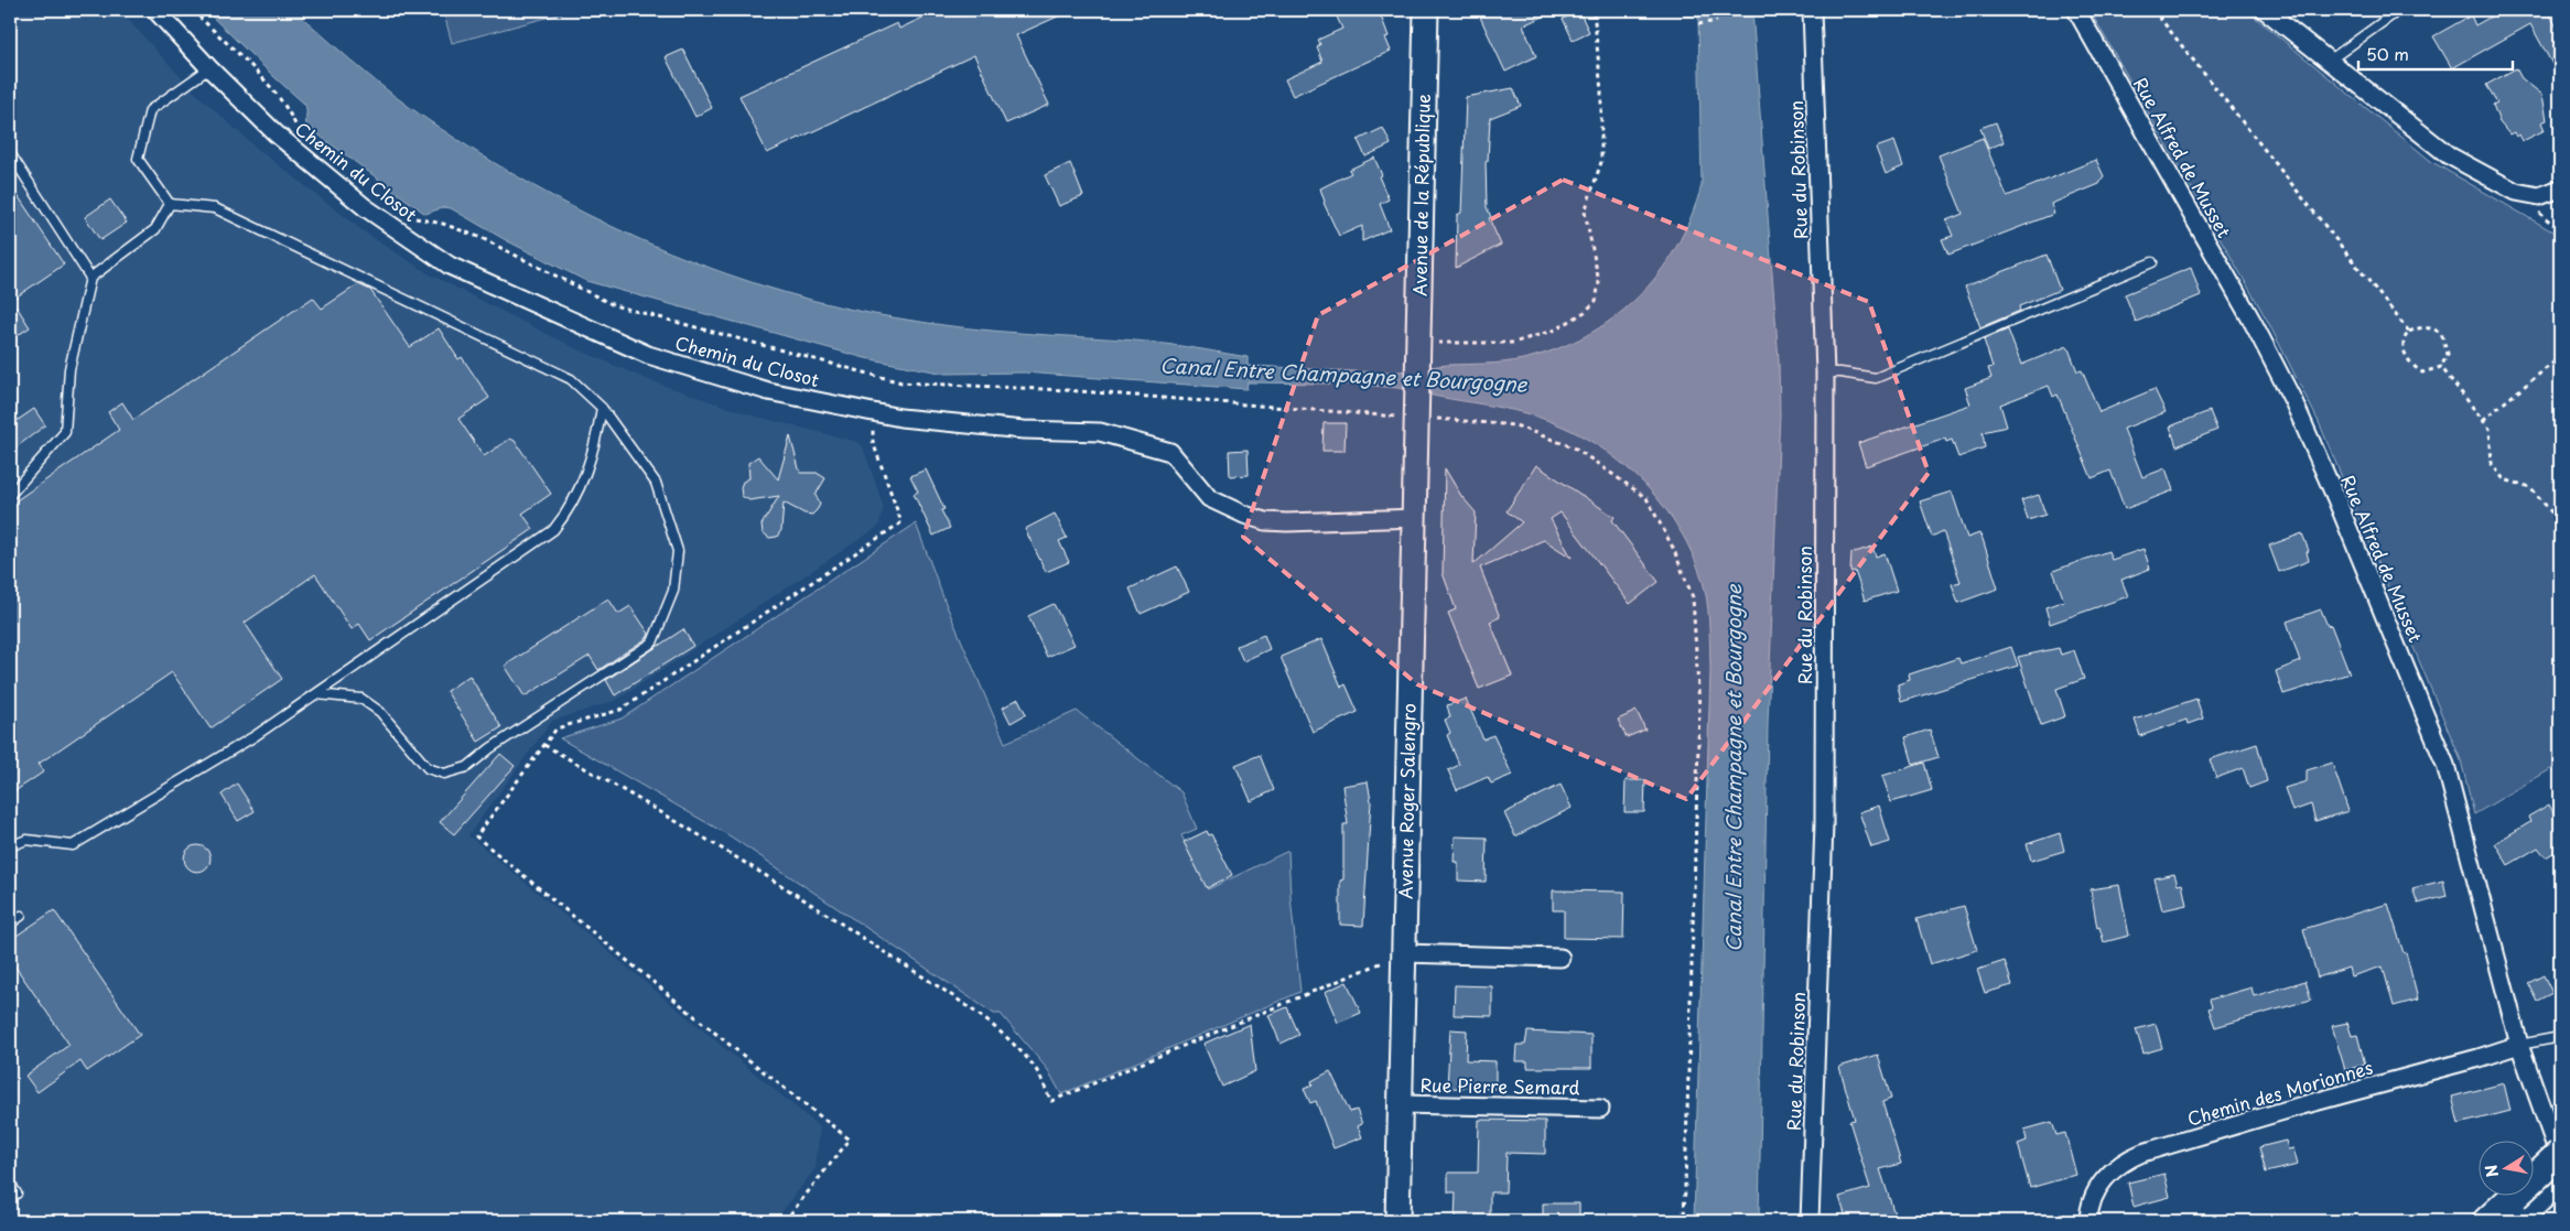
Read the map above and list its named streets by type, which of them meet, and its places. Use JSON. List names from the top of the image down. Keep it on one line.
{"streets":{"main road":["Avenue de la République","Avenue Roger Salengro"],"street":["Rue Alfred de Musset","Rue du Robinson","Chemin du Closot","Rue Pierre Semard","Chemin des Morionnes"]},"crossings":[["Rue Alfred de Musset","Chemin des Morionnes"],["Chemin du Closot","Avenue Roger Salengro"],["Avenue de la République","Avenue Roger Salengro"],["Avenue Roger Salengro","Rue Pierre Semard"]],"water":["Canal Entre Champagne et Bourgogne"],"scale_bar":"50 m","north":"left"}
